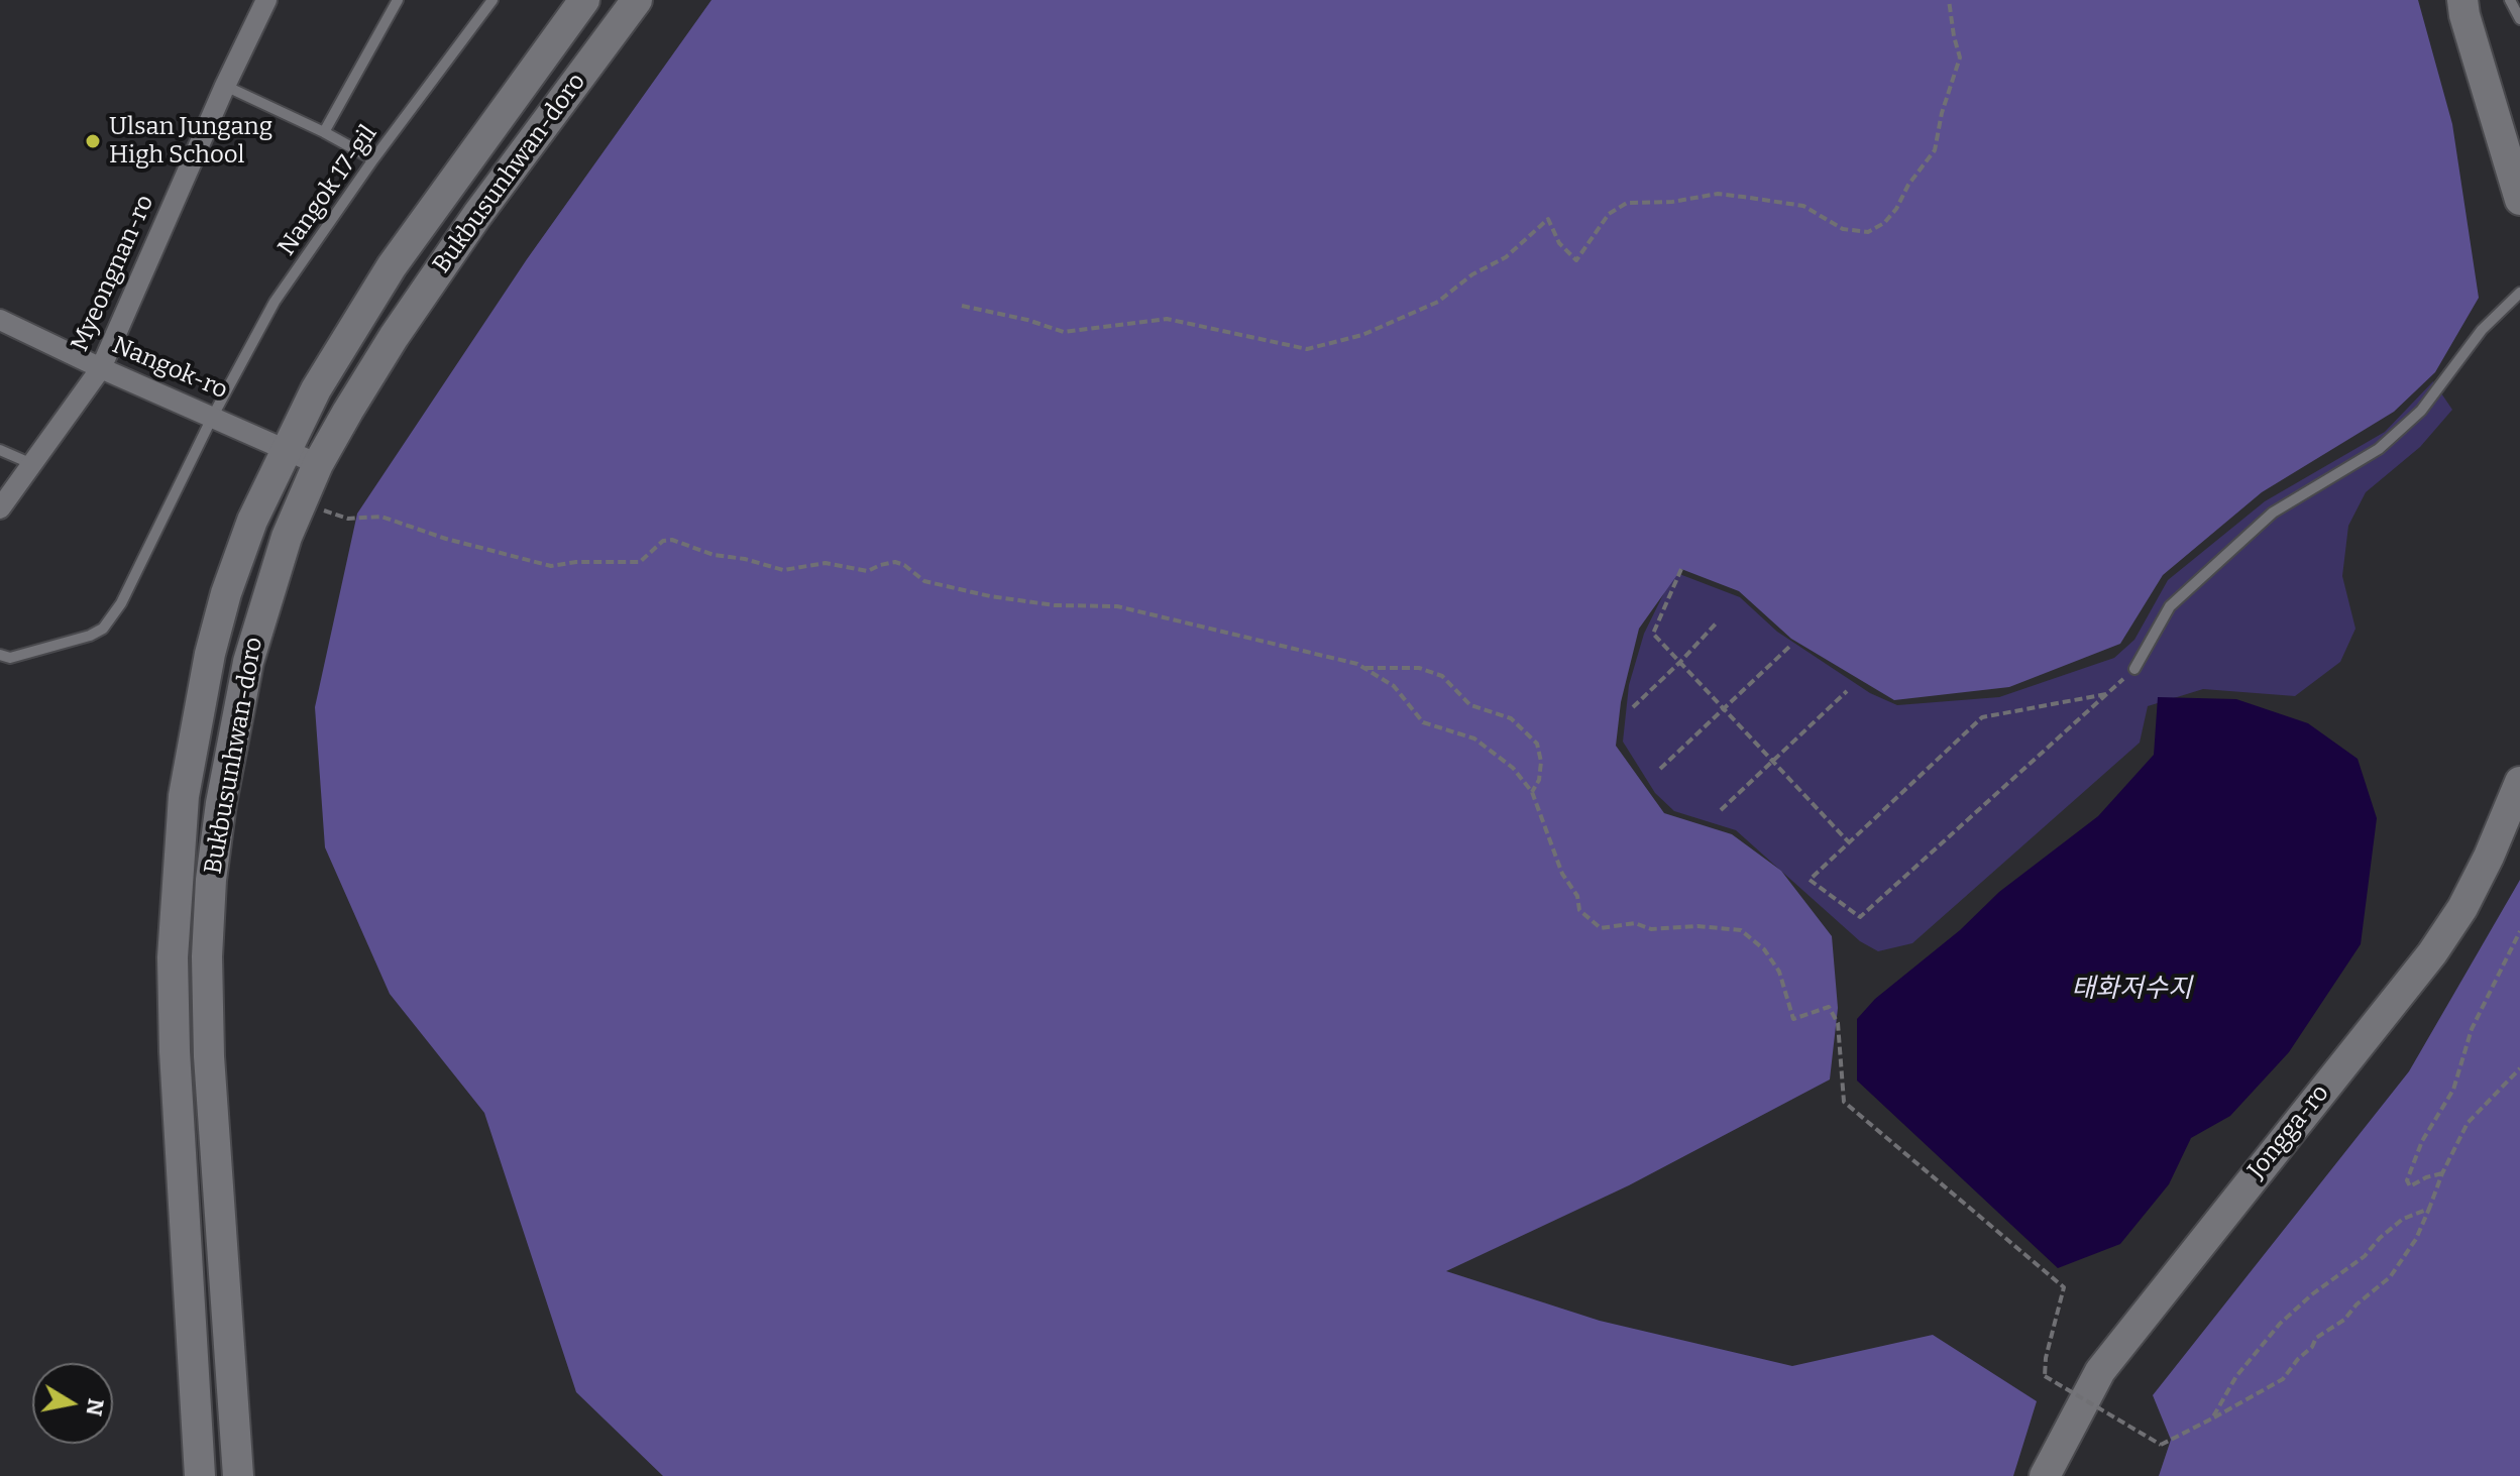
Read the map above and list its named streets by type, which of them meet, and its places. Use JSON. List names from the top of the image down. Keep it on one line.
{"streets":{"main road":["Bukbusunhwan-doro","Jongga-ro"],"street":["Myeongnan-ro","Nangok-ro"],"lane":["Nangok 17-gil"]},"crossings":[["Bukbusunhwan-doro","Nangok-ro"],["Nangok 17-gil","Nangok-ro"],["Myeongnan-ro","Nangok-ro"]],"water":["태화저수지"],"places":["Ulsan Jungang High School"],"north":"right"}
